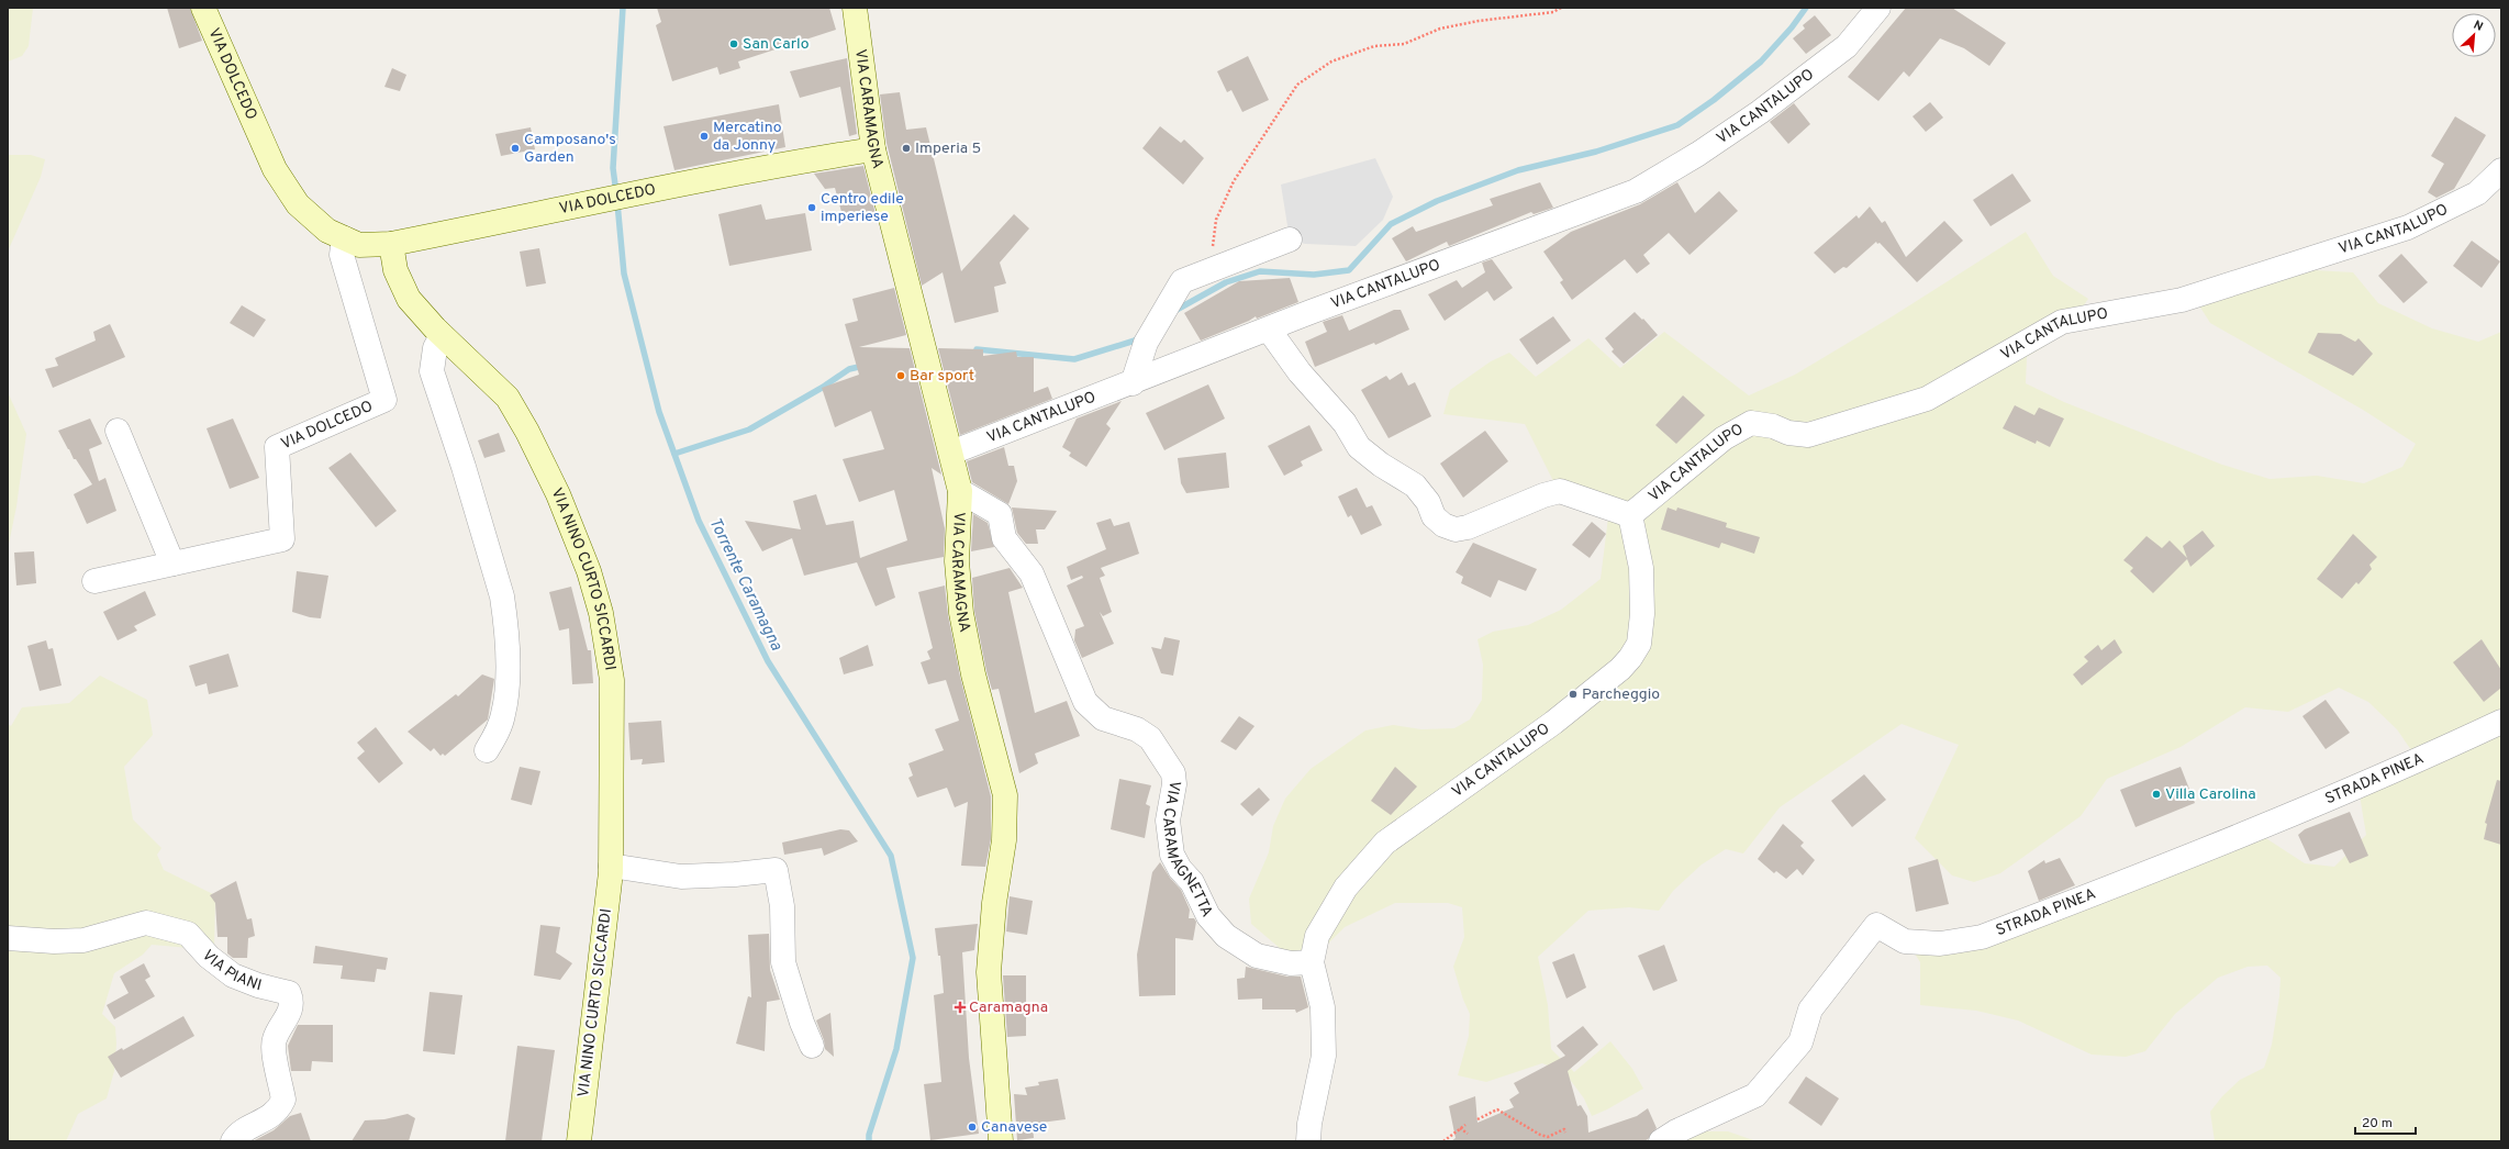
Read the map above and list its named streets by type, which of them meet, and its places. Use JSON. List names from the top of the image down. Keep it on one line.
{"streets":{"street":["VIA DOLCEDO","VIA CANTALUPO","VIA CARAMAGNA","VIA NINO CURTO SICCARDI","STRADA PINEA","VIA CARAMAGNETTA","VIA PIANI"]},"crossings":[["VIA DOLCEDO","VIA CARAMAGNA"],["VIA DOLCEDO","VIA NINO CURTO SICCARDI"],["VIA CANTALUPO","VIA CARAMAGNA"],["VIA CANTALUPO","VIA CARAMAGNETTA"],["VIA CARAMAGNA","VIA CARAMAGNETTA"]],"water":["Torrente Caramagna"],"places":{"other":["San Carlo","Mercatino da Jonny","Camposano's Garden","Imperia 5","Centro edile imperiese","Bar sport","Parcheggio","Villa Carolina","Canavese"],"health":["Caramagna"]},"scale_bar":"20 m","north":"top right"}
